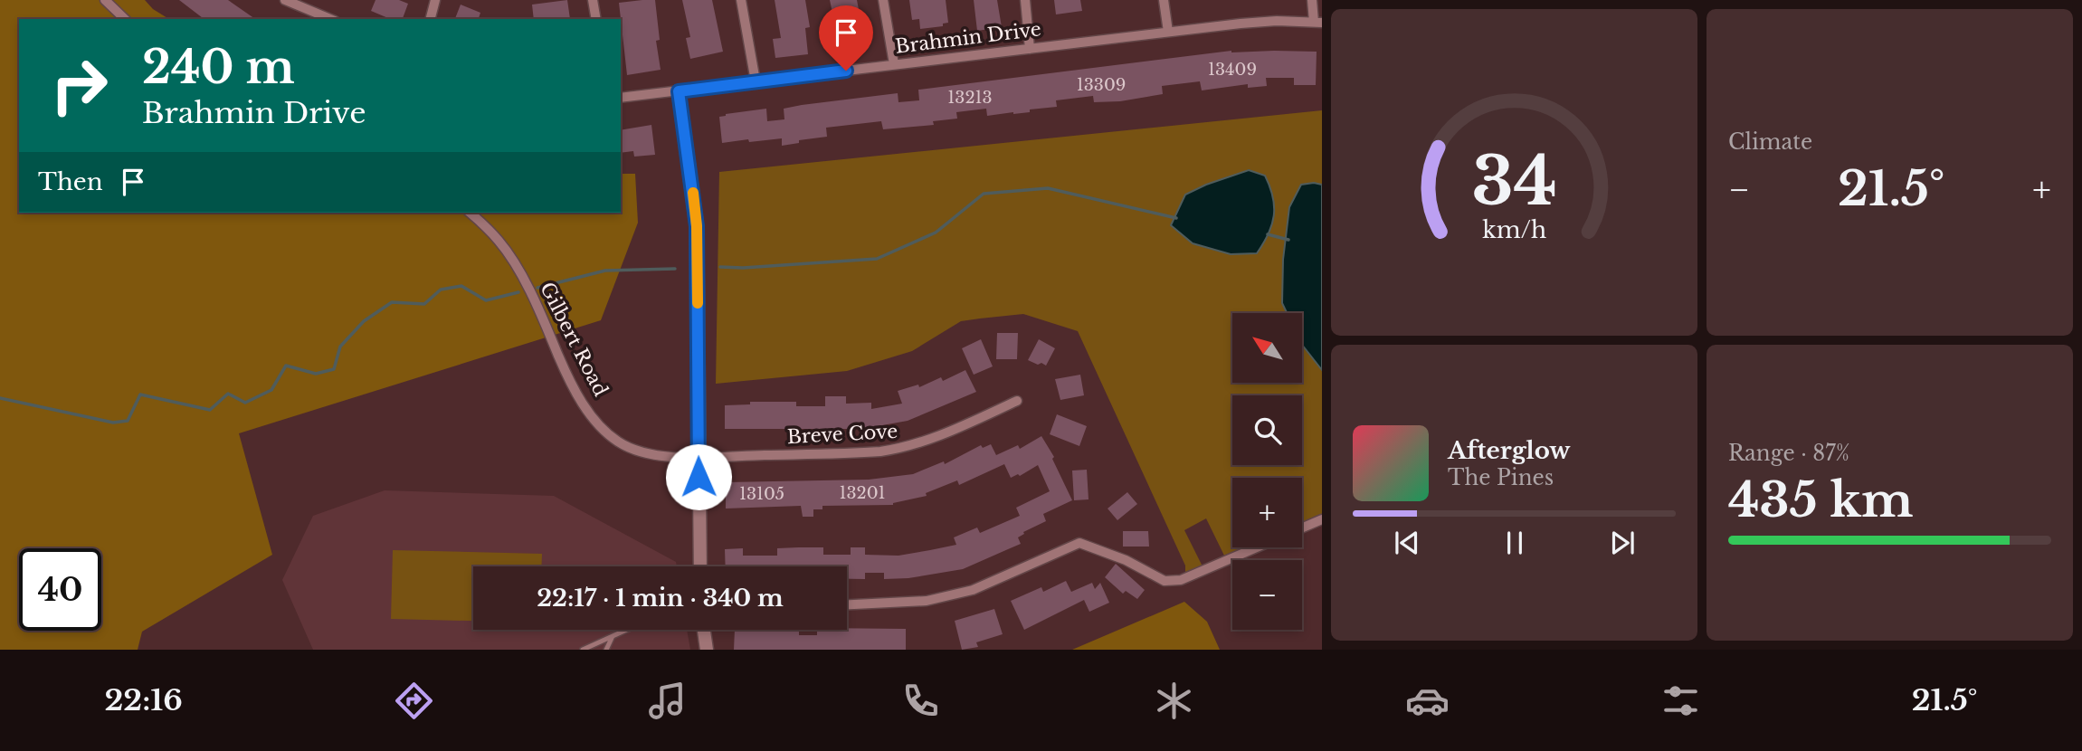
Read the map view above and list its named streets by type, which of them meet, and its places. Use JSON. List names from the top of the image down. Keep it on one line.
{"streets":{"street":["Brahmin Drive","Gilbert Road","Breve Cove"]},"crossings":[["Gilbert Road","Breve Cove"]],"house_numbers":["13409","13309","13213","13201","13105"],"north":"top left","page":{"tile":["Climate",["Range · 87%","435 km"]],"turn":["240 m","Brahmin Drive"],"then":"Then","heat":["−","21.5°","+"],"map_buttons":["+","−"],"song":["Afterglow","The Pines"],"limit":"40","trip":"22:17 · 1 min · 340 m","tabs":["22:16","21.5°"],"gauge":["34","km/h"]}}
